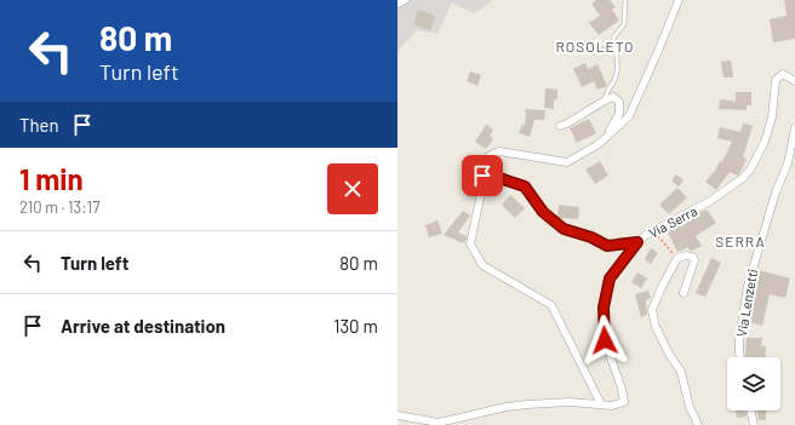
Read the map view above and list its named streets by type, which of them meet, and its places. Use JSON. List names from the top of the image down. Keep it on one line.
{"streets":{"street":["Via Serra","Via Lenzetti"]},"districts":["ROSOLETO","SERRA"],"page":{"turn":["80 m","Turn left"],"then":"Then","heading":["1 min","210 m · 13:17"],"list":[{"name":"Turn left","value":"80 m"},{"name":"Arrive at destination","value":"130 m"}]}}
